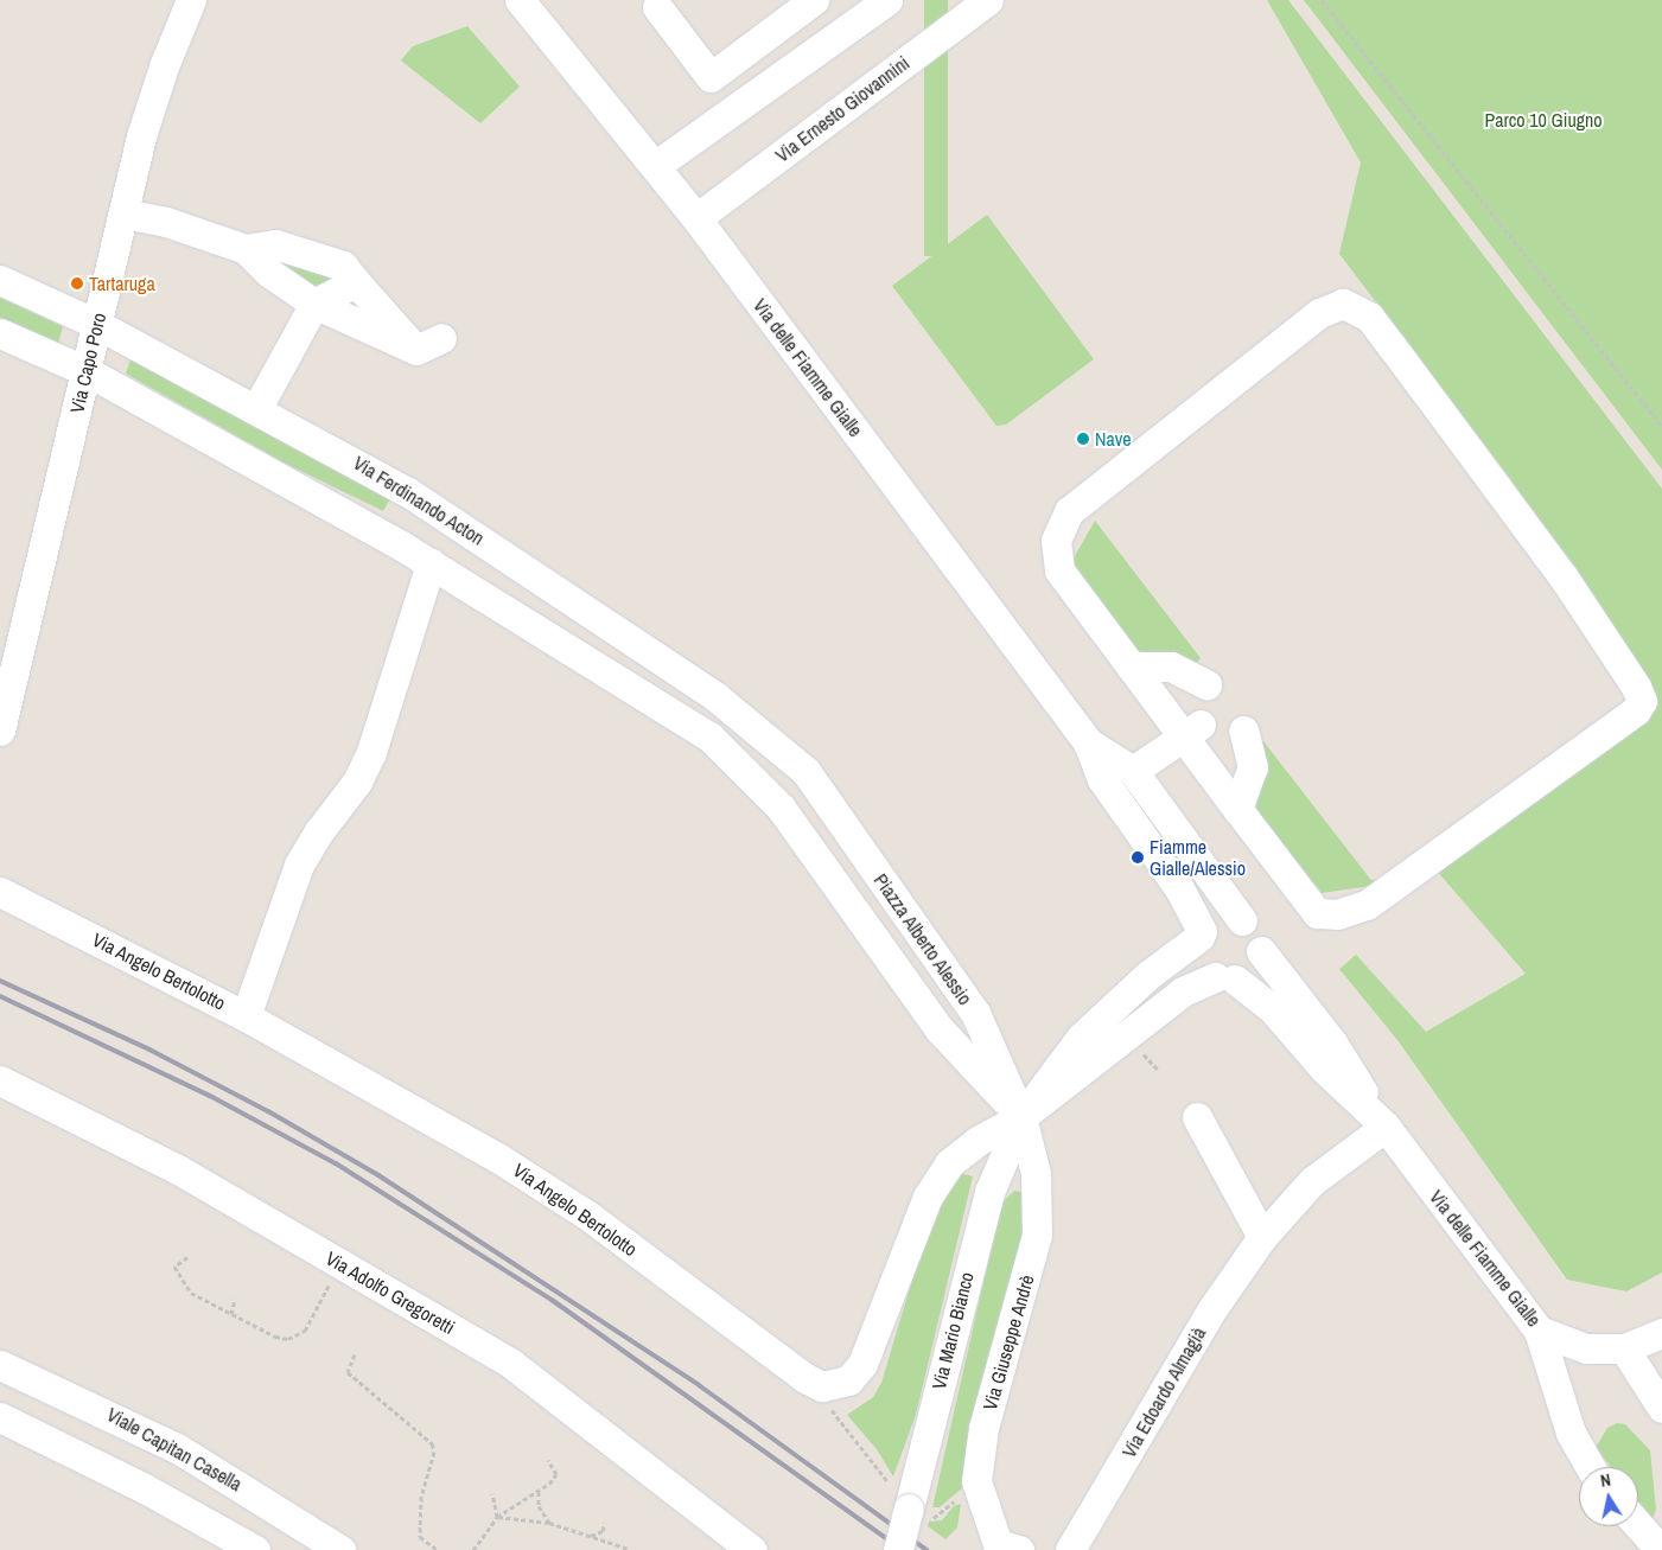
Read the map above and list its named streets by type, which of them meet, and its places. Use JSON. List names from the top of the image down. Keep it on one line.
{"streets":{"street":["Via Ernesto Giovannini","Via Capo Poro","Via delle Fiamme Gialle","Via Ferdinando Acton","Piazza Alberto Alessio","Via Angelo Bertolotto","Via Adolfo Gregoretti","Via Mario Bianco","Via Giuseppe Andrè","Via Edoardo Almagià","Viale Capitan Casella"]},"crossings":[["Via Ernesto Giovannini","Via delle Fiamme Gialle"],["Via Capo Poro","Via Ferdinando Acton"],["Via delle Fiamme Gialle","Via Edoardo Almagià"],["Via Ferdinando Acton","Piazza Alberto Alessio"],["Piazza Alberto Alessio","Via Angelo Bertolotto"],["Piazza Alberto Alessio","Via Mario Bianco"],["Piazza Alberto Alessio","Via Giuseppe Andrè"],["Via Angelo Bertolotto","Via Mario Bianco"],["Via Angelo Bertolotto","Via Giuseppe Andrè"],["Via Mario Bianco","Via Giuseppe Andrè"]],"parks":["Parco 10 Giugno"],"places":["Tartaruga","Nave","Fiamme Gialle/Alessio"],"north":"top"}
